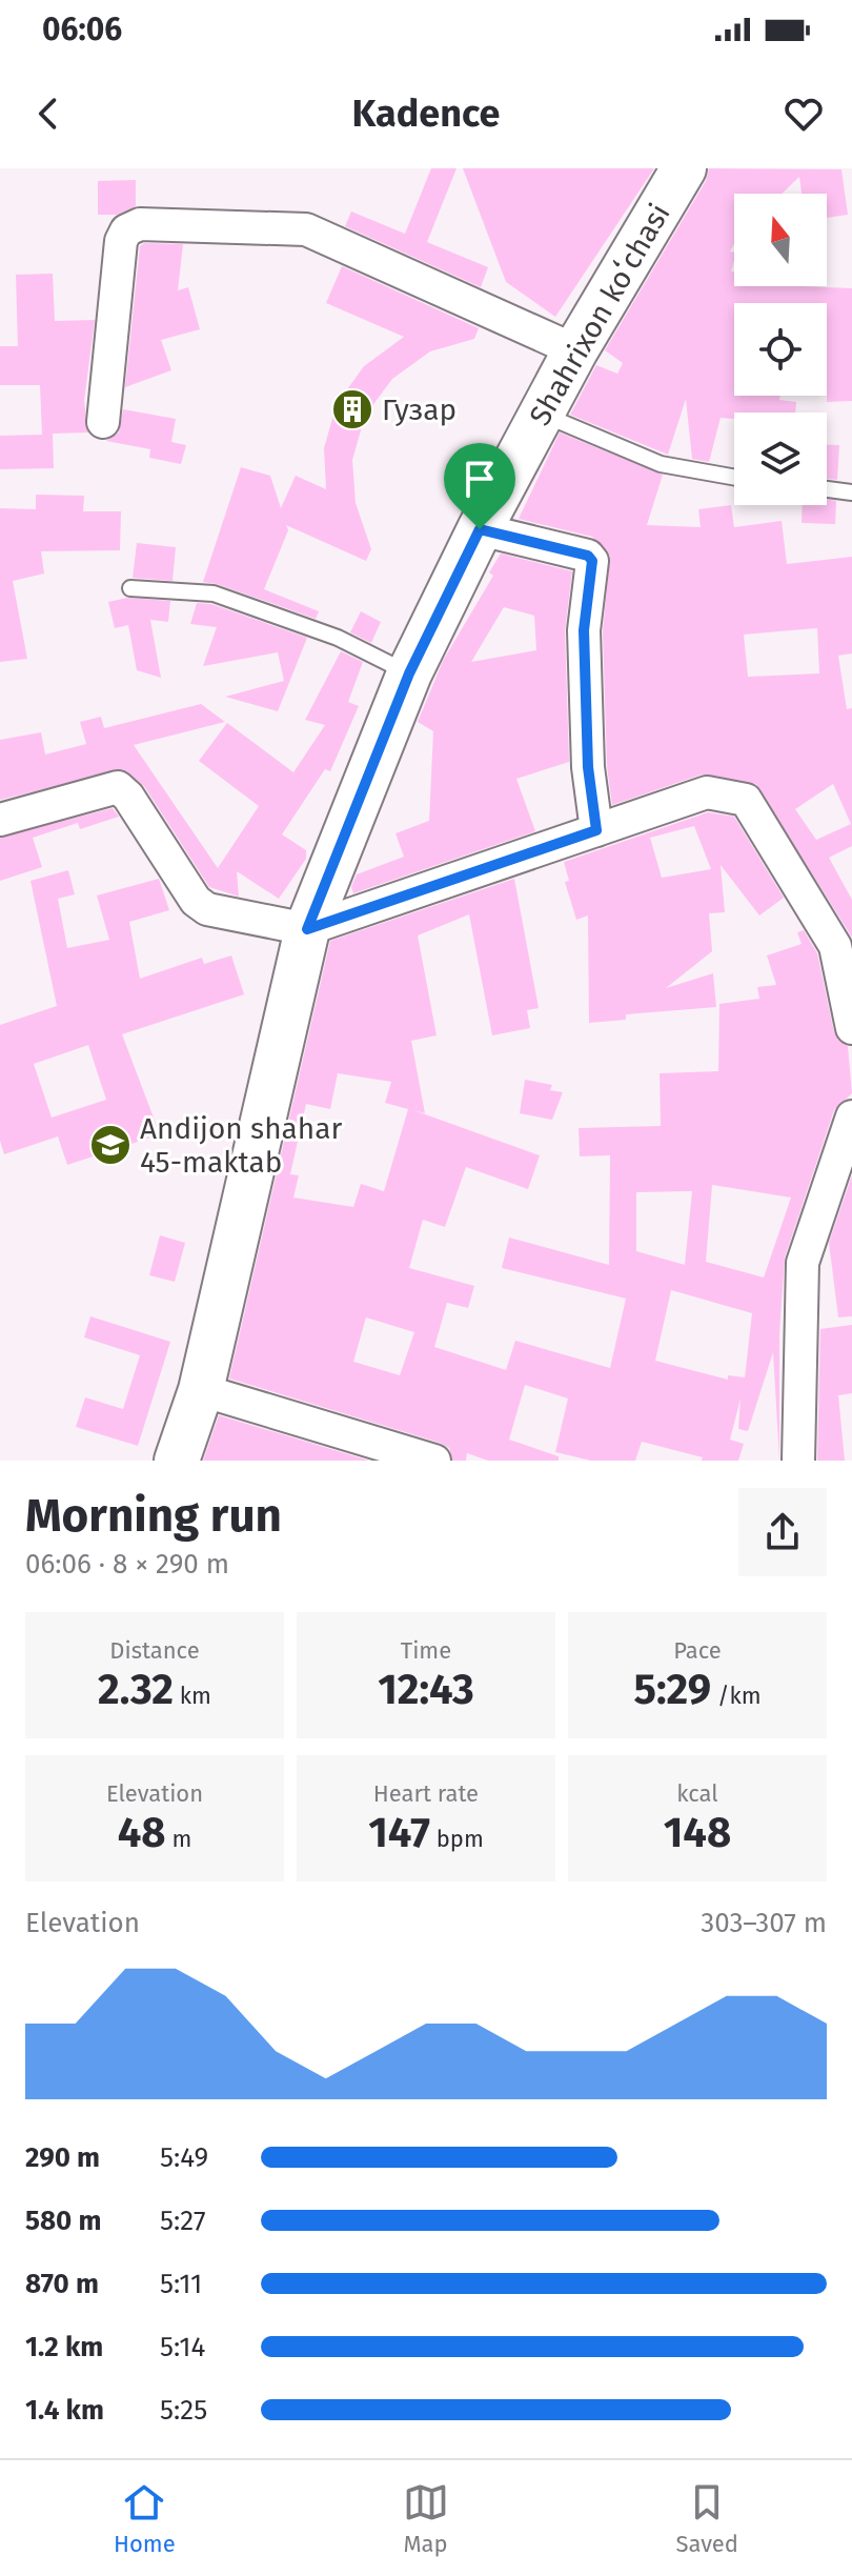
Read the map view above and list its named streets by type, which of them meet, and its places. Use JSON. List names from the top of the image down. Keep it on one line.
{"streets":{"street":["Shahrixon koʻchasi"]},"places":{"building":["Гузар"],"school or university":["Andijon shahar 45-maktab"]},"north":"top","page":{"status":"06:06","header":"Kadence","heading":["Morning run","06:06 · 8 × 290 m"],"stats":[["Distance","2.32 km"],["Time","12:43"],["Pace","5:29 /km"],["Elevation","48 m"],["Heart rate","147 bpm"],["kcal","148"]],"chart":["Elevation","303–307 m"],"list":[{"name":"290 m","note":"5:49"},{"name":"580 m","note":"5:27"},{"name":"870 m","note":"5:11"},{"name":"1.2 km","note":"5:14"},{"name":"1.4 km","note":"5:25"}],"tabs":["Home","Map","Saved"]}}
